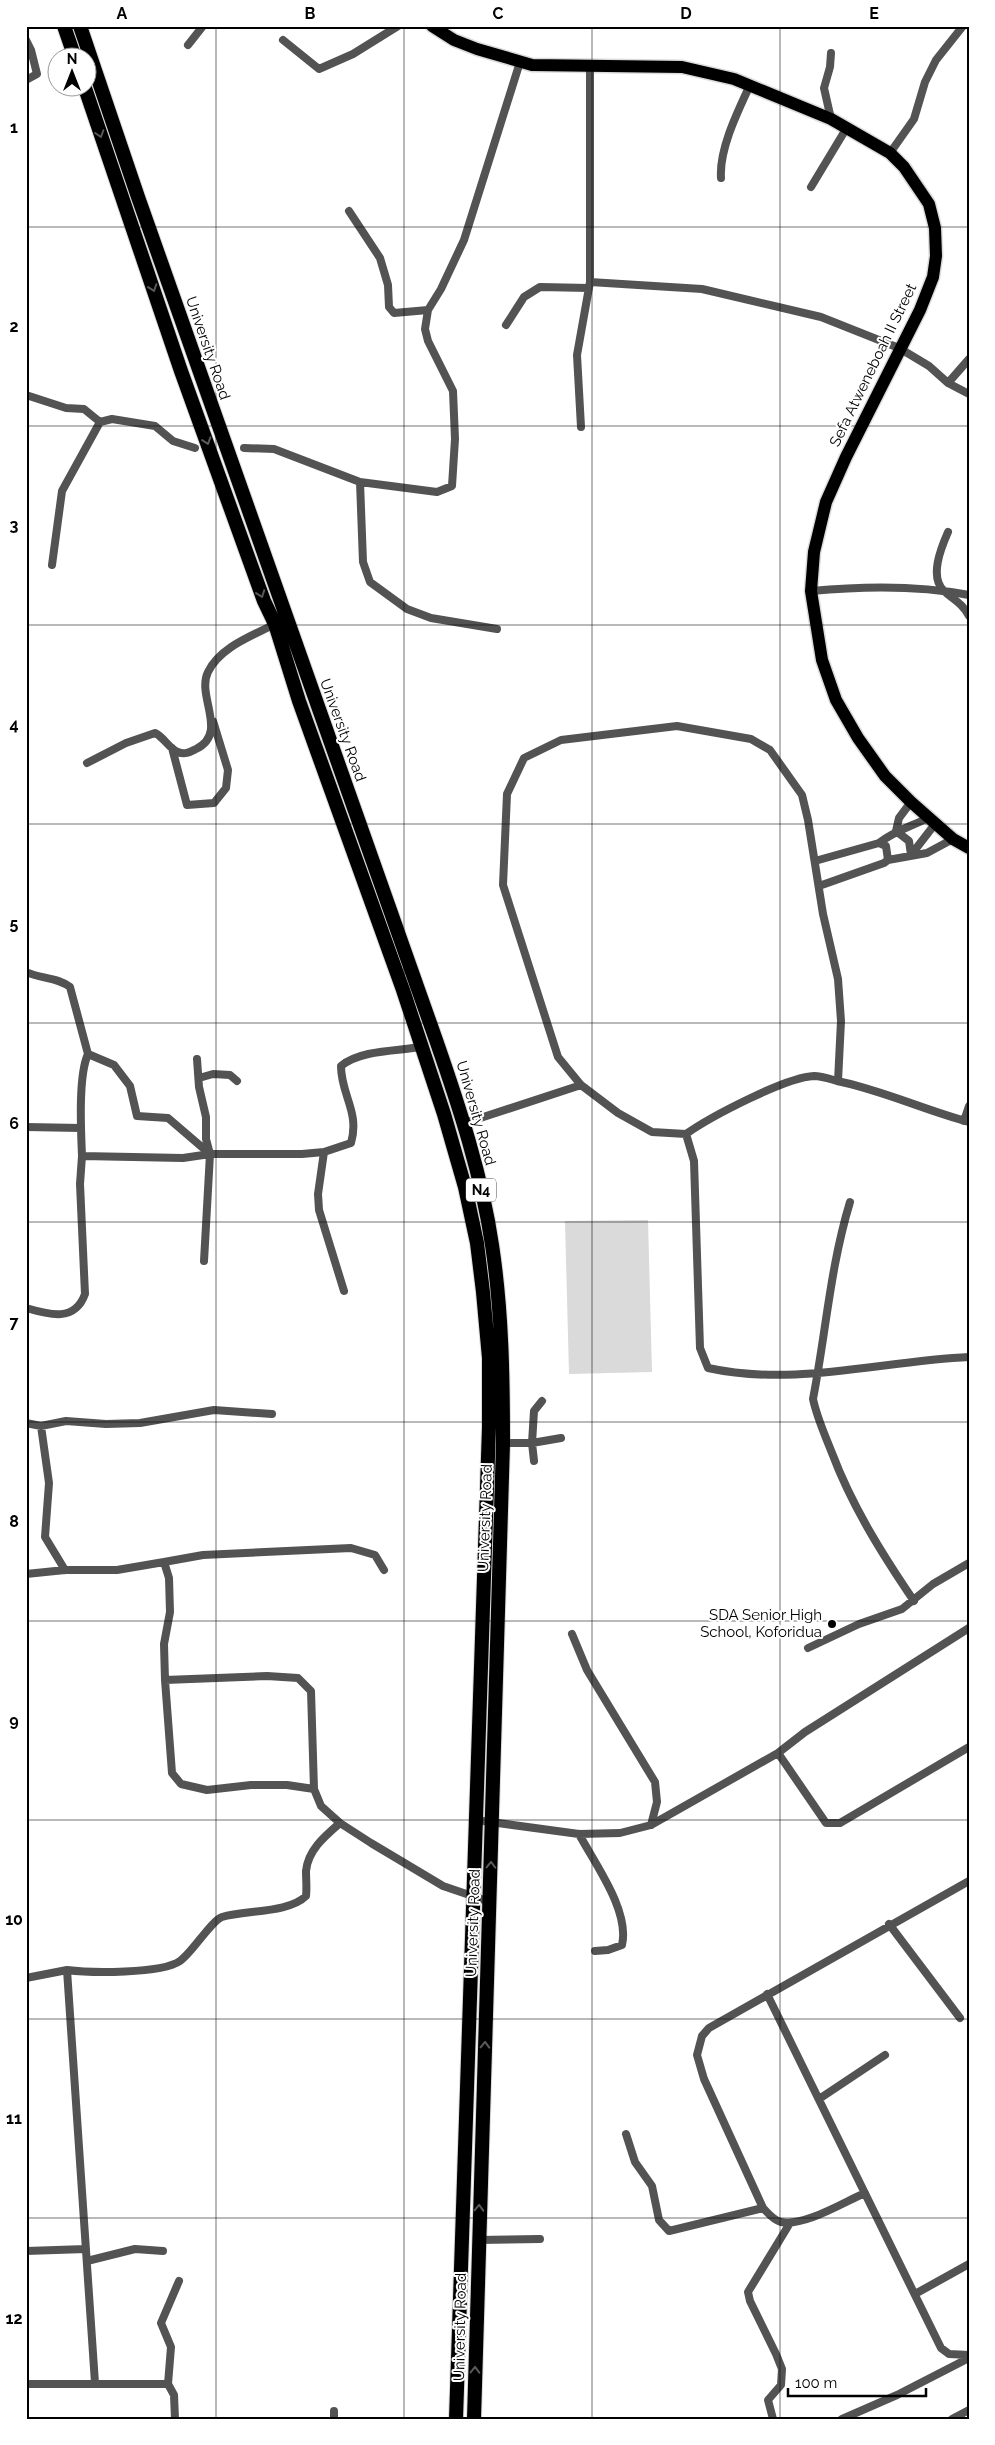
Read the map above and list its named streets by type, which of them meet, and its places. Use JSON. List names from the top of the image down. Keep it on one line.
{"streets":{"highway":["University Road","N4"],"main road":["Sefa Atweneboah II Street"]},"places":["SDA Senior High School, Koforidua"],"scale_bar":"100 m","north":"top","grid":{"columns":["A","B","C","D","E"],"rows":["1","2","3","4","5","6","7","8","9","10","11","12"]}}
